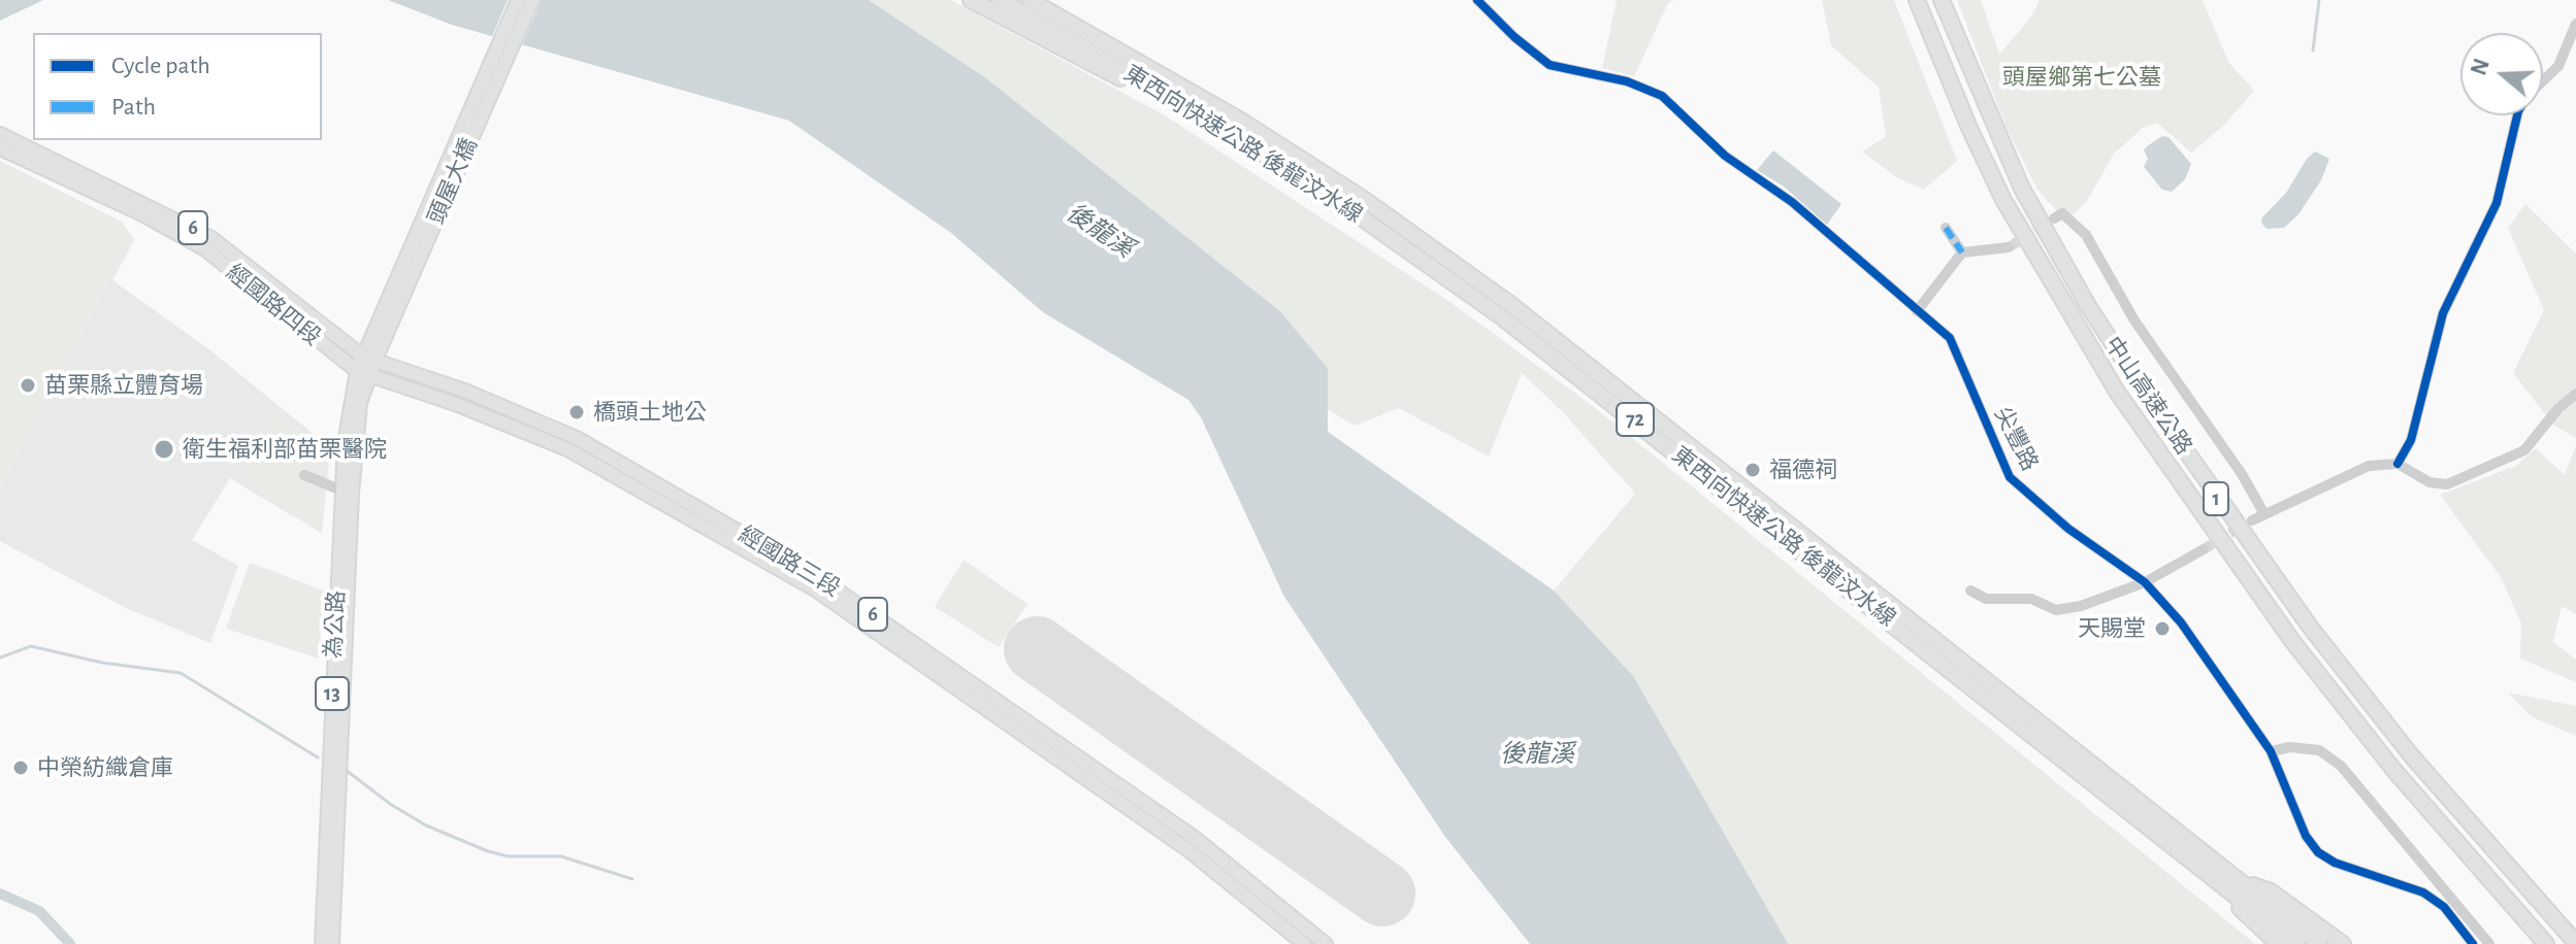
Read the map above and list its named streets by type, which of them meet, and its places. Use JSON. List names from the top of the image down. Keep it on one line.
{"streets":{"highway":["東西向快速公路 後龍汶水線","中山高速公路","72","1"],"main road":["頭屋大橋","6","經國路四段","經國路三段","為公路","13"],"street":["尖豐路"]},"crossings":[["頭屋大橋","經國路四段"],["頭屋大橋","經國路三段"],["頭屋大橋","為公路"],["經國路四段","經國路三段"],["經國路四段","為公路"],["經國路三段","為公路"]],"water":["後龍溪"],"parks":["頭屋鄉第七公墓"],"places":["苗栗縣立體育場","橋頭土地公","衛生福利部苗栗醫院","福德祠","天賜堂","中榮紡織倉庫"],"legend":["Cycle path","Path"],"north":"left"}
